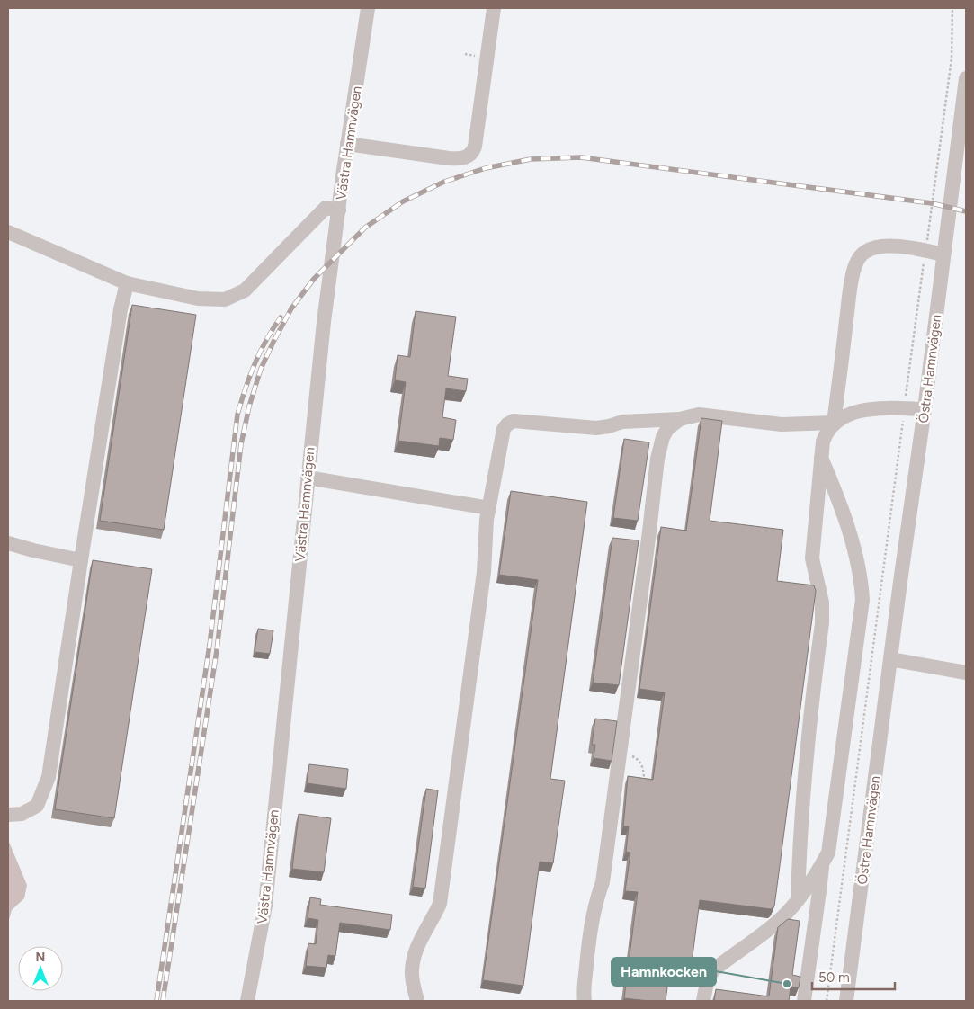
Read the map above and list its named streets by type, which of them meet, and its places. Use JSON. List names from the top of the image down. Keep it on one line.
{"streets":{"street":["Västra Hamnvägen","Östra Hamnvägen"]},"places":["Hamnkocken"],"scale_bar":"50 m","north":"top"}
